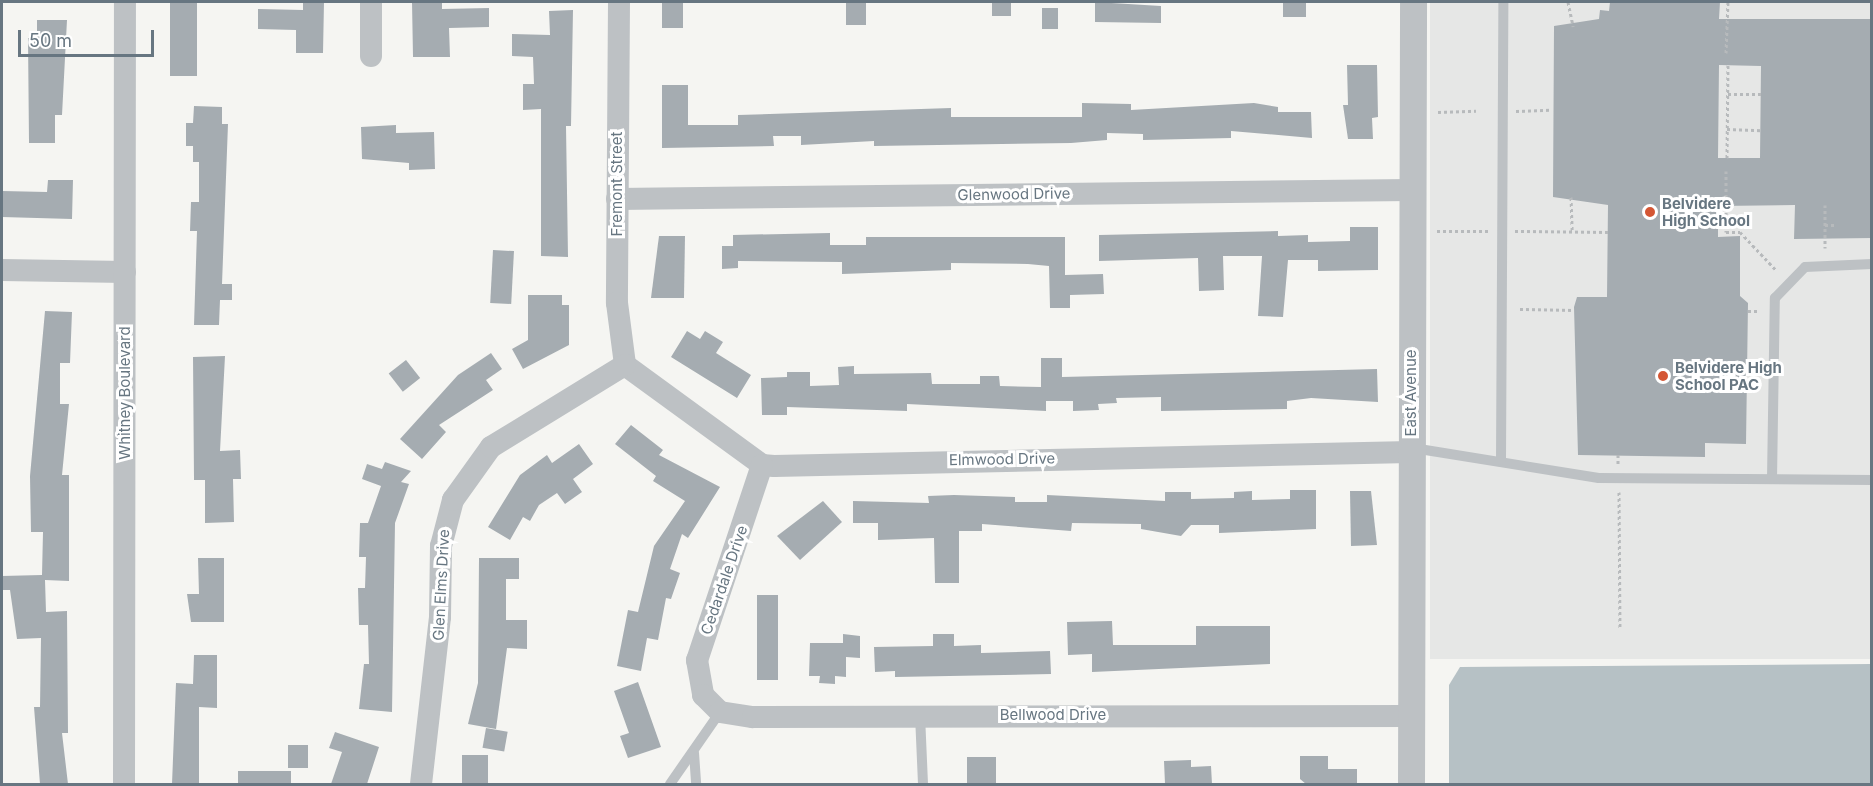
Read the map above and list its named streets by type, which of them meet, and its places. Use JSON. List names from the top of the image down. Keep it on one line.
{"streets":{"street":["Fremont Street","Glenwood Drive","Whitney Boulevard","East Avenue","Elmwood Drive","Cedardale Drive","Glen Elms Drive","Bellwood Drive"]},"crossings":[["Fremont Street","Glenwood Drive"],["Fremont Street","Glen Elms Drive"],["Glenwood Drive","East Avenue"],["East Avenue","Elmwood Drive"],["East Avenue","Bellwood Drive"],["Elmwood Drive","Cedardale Drive"],["Cedardale Drive","Bellwood Drive"]],"places":["Belvidere High School","Belvidere High School PAC"],"scale_bar":"50 m"}
